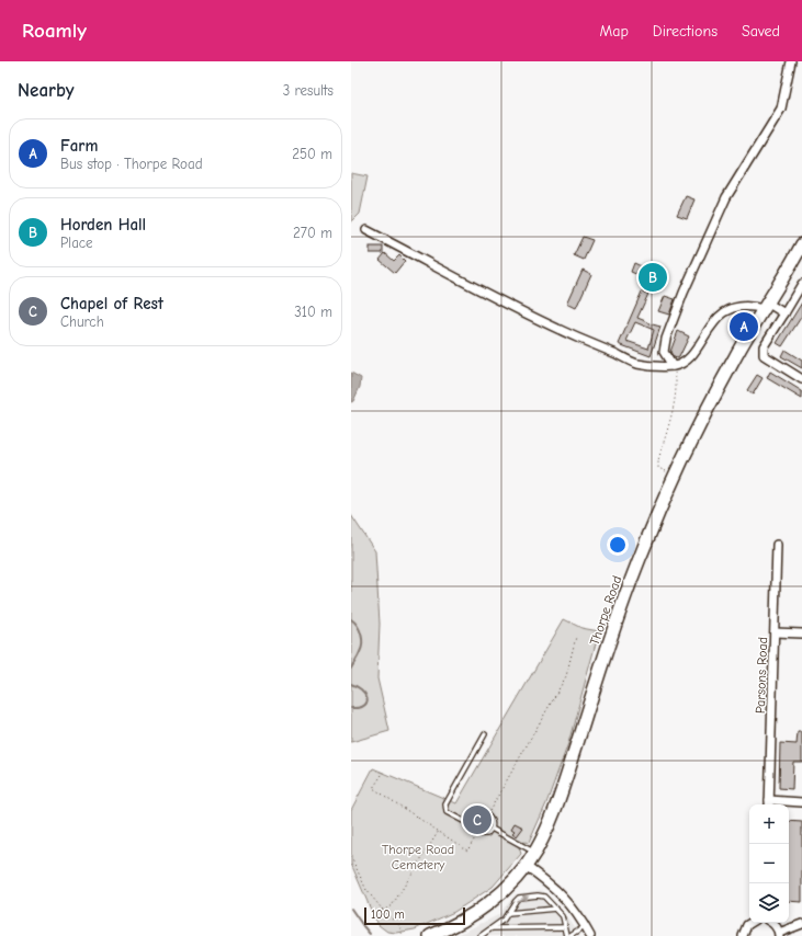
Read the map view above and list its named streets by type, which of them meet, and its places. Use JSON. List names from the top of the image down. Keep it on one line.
{"streets":{"main road":["Thorpe Road"],"street":["Parsons Road"]},"parks":["Thorpe Road Cemetery"],"scale_bar":"100 m","page":{"header":"Roamly","nav":["Map","Directions","Saved"],"heading":["Nearby","3 results"],"list":[{"mark":"A","name":"Farm","note":"Bus stop · Thorpe Road","value":"250 m"},{"mark":"B","name":"Horden Hall","note":"Place","value":"270 m"},{"mark":"C","name":"Chapel of Rest","note":"Church","value":"310 m"}],"pins":["B","A","C"],"map_buttons":["+","−"],"scale":"100 m"}}
